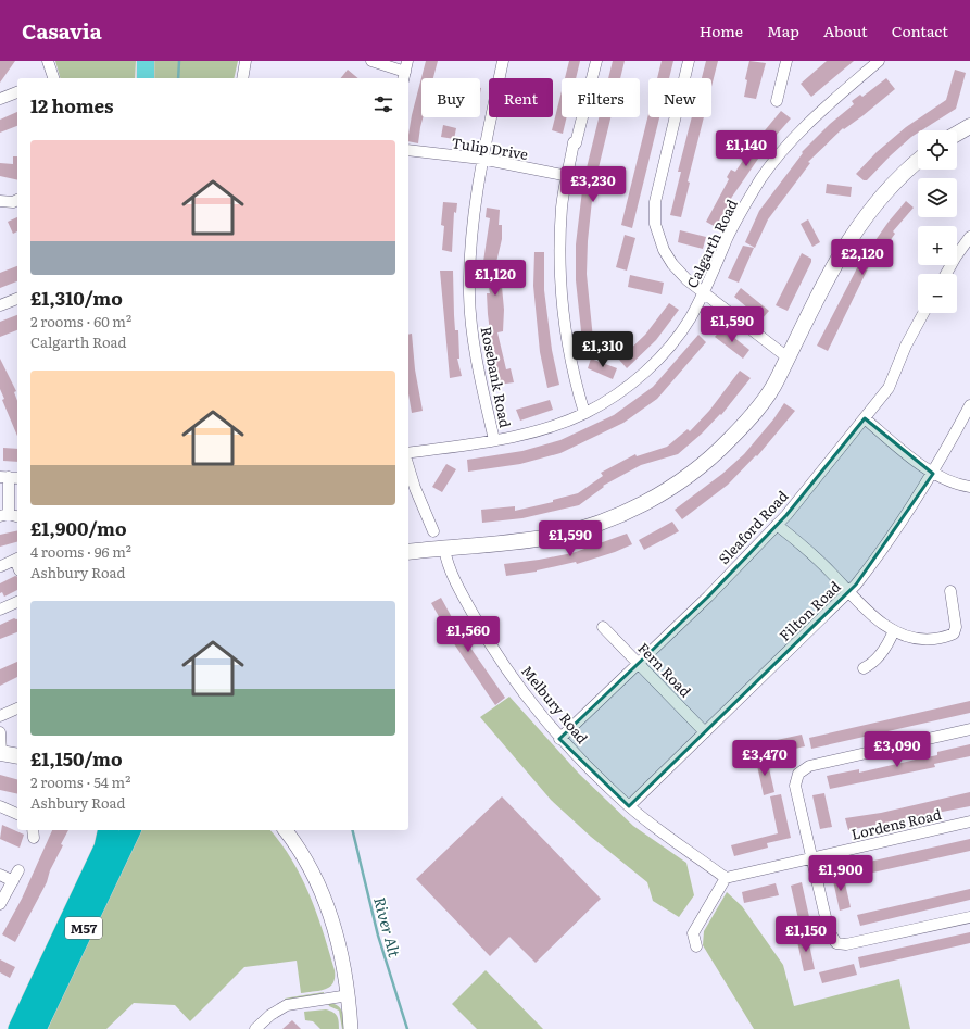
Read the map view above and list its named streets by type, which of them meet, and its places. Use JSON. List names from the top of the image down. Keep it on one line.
{"streets":{"highway":["M57"],"street":["Tulip Drive","Calgarth Road","Rosebank Road","Sleaford Road","Filton Road","Fern Road","Melbury Road","Lordens Road"]},"crossings":[["Tulip Drive","Rosebank Road"],["Calgarth Road","Rosebank Road"],["Sleaford Road","Fern Road"],["Sleaford Road","Melbury Road"],["Filton Road","Fern Road"],["Filton Road","Melbury Road"],["Melbury Road","Lordens Road"]],"water":["River Alt"],"page":{"header":"Casavia","nav":["Home","Map","About","Contact"],"chip":["Buy","Rent","Filters","New"],"heading":"12 homes","map_buttons":["+","−"],"price":["£1,140","£3,230","£2,120","£1,120","£1,590","£1,310","£1,590","£1,560","£3,090","£3,470","£1,900","£1,150"],"list":[{"name":"£1,310/mo","note":"2 rooms · 60 m² · Calgarth Road"},{"name":"£1,900/mo","note":"4 rooms · 96 m² · Ashbury Road"},{"name":"£1,150/mo","note":"2 rooms · 54 m² · Ashbury Road"}]}}
